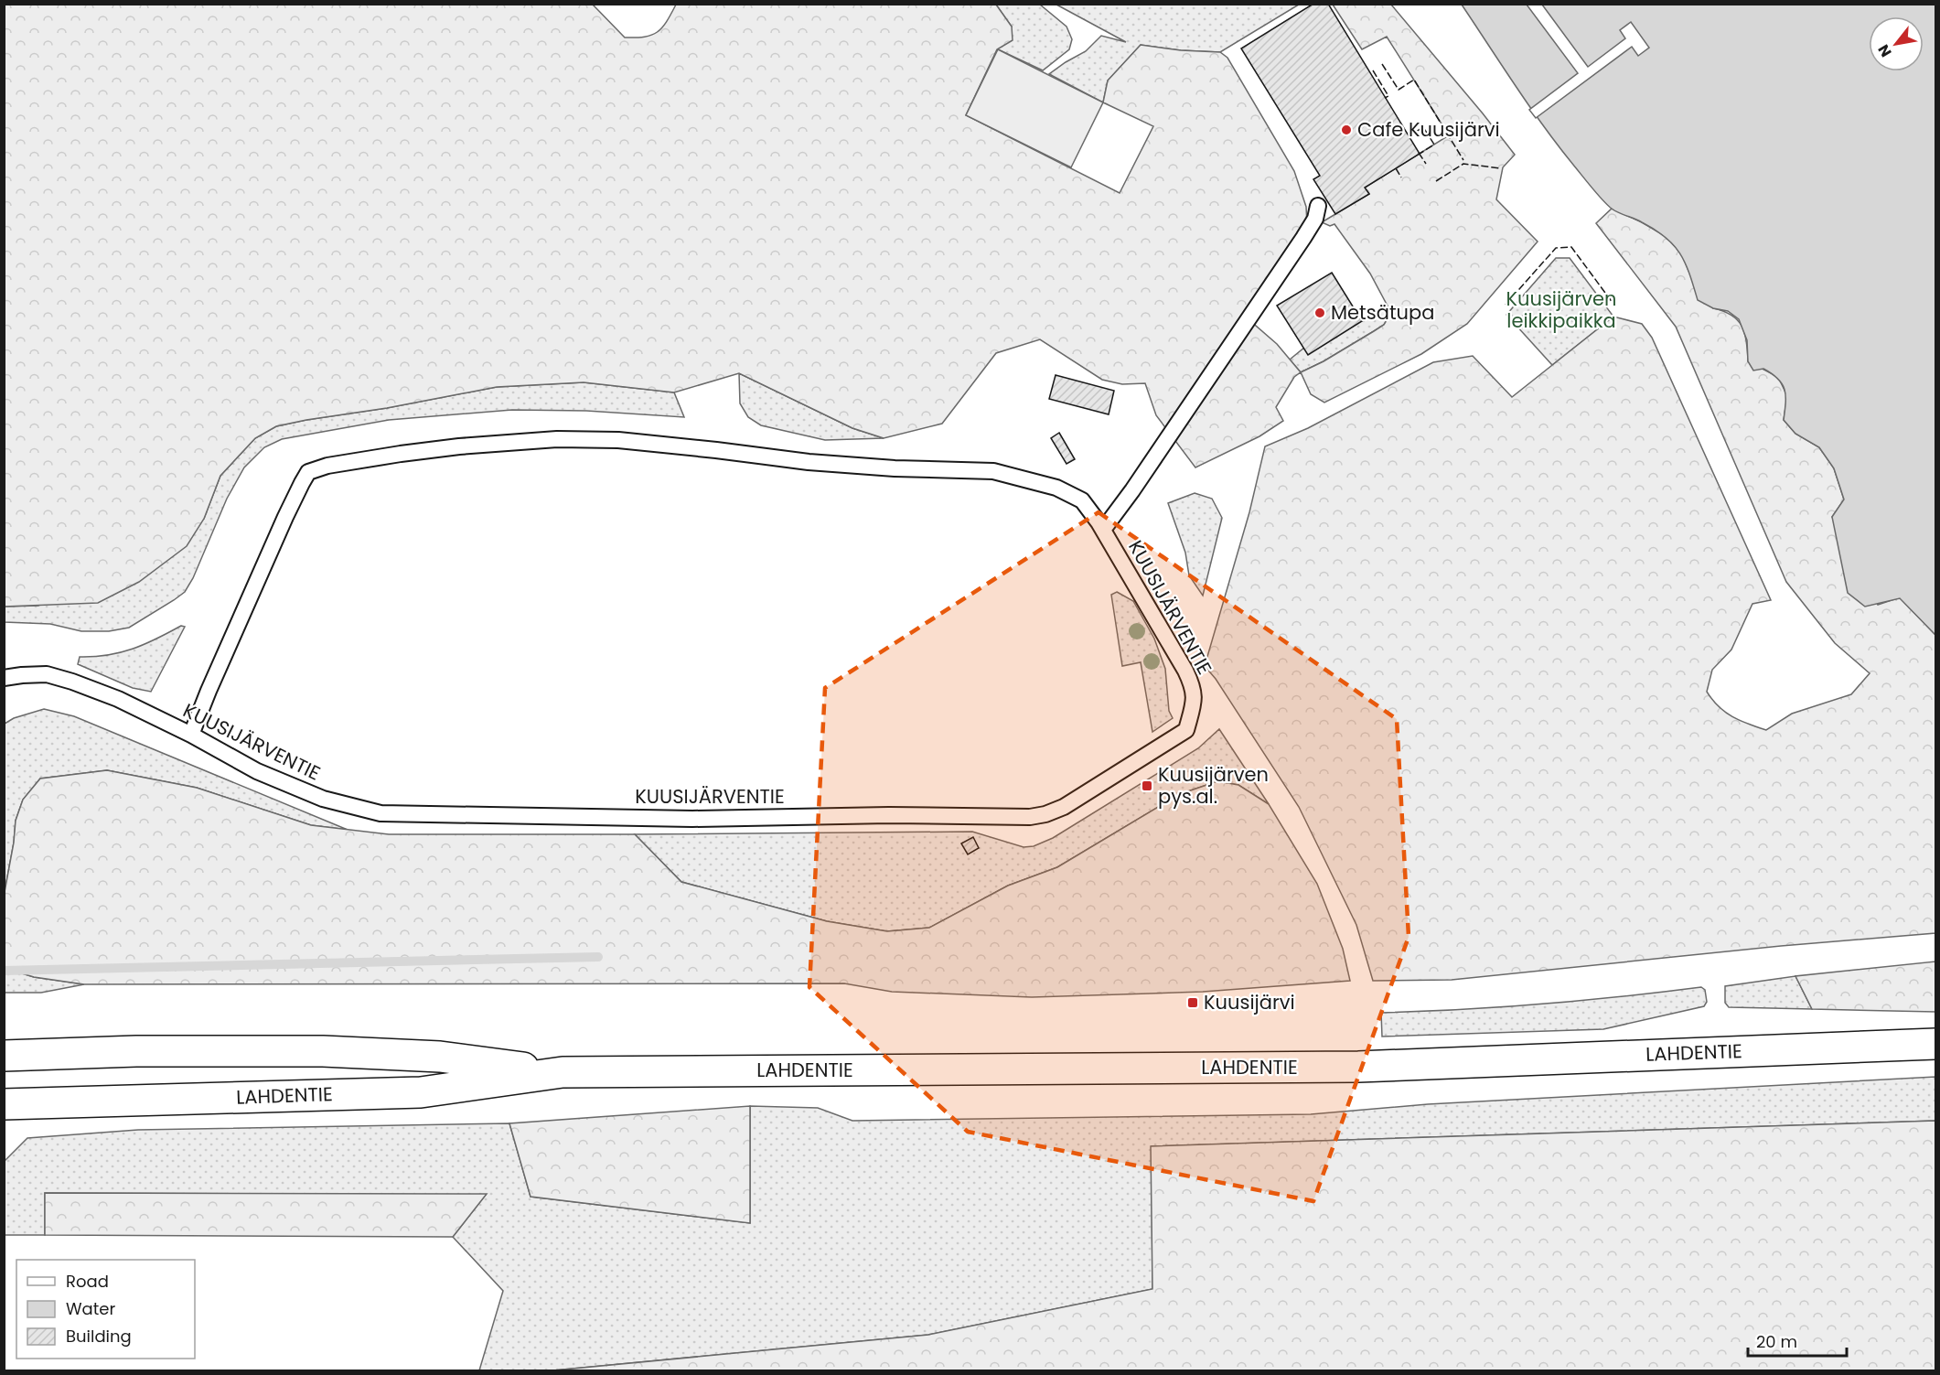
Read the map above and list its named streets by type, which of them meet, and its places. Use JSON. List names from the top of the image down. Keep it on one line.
{"streets":{"main road":["LAHDENTIE"],"lane":["KUUSIJÄRVENTIE"]},"parks":["Kuusijärven leikkipaikka"],"places":{"other":["Cafe Kuusijärvi","Metsätupa"],"transit":["Kuusijärven pys.al.","Kuusijärvi"]},"legend":["Road","Water","Building"],"scale_bar":"20 m","north":"bottom left"}
